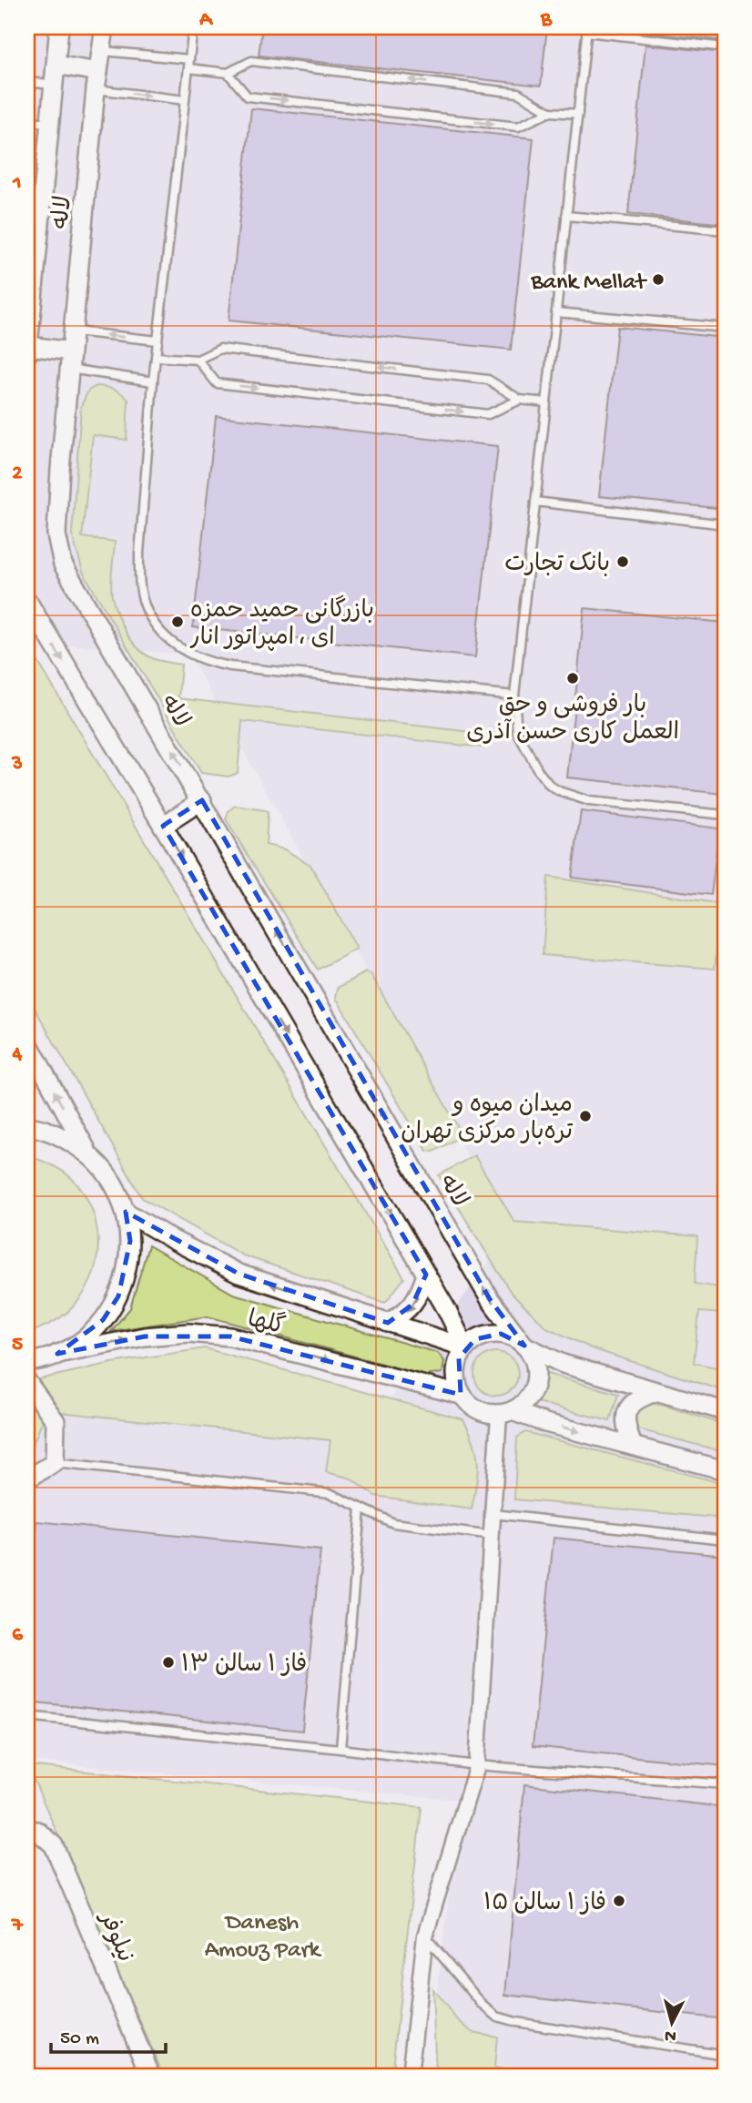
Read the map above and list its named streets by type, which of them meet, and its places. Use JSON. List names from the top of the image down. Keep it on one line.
{"streets":{"street":["لاله","گلها","نیلوفر"]},"crossings":[["لاله","گلها"]],"parks":["Danesh Amouz Park"],"places":["Bank Mellat","بانک تجارت","بازرگانی حمید حمزه ای ، امپراتور انار","بار فروشی و حق العمل کاری حسن آذری","میدان میوه و تره‌بار مرکزی تهران","فاز ۱ سالن ۱۳","فاز ۱ سالن ۱۵"],"scale_bar":"50 m","north":"bottom","grid":{"columns":["A","B"],"rows":["1","2","3","4","5","6","7"]}}
